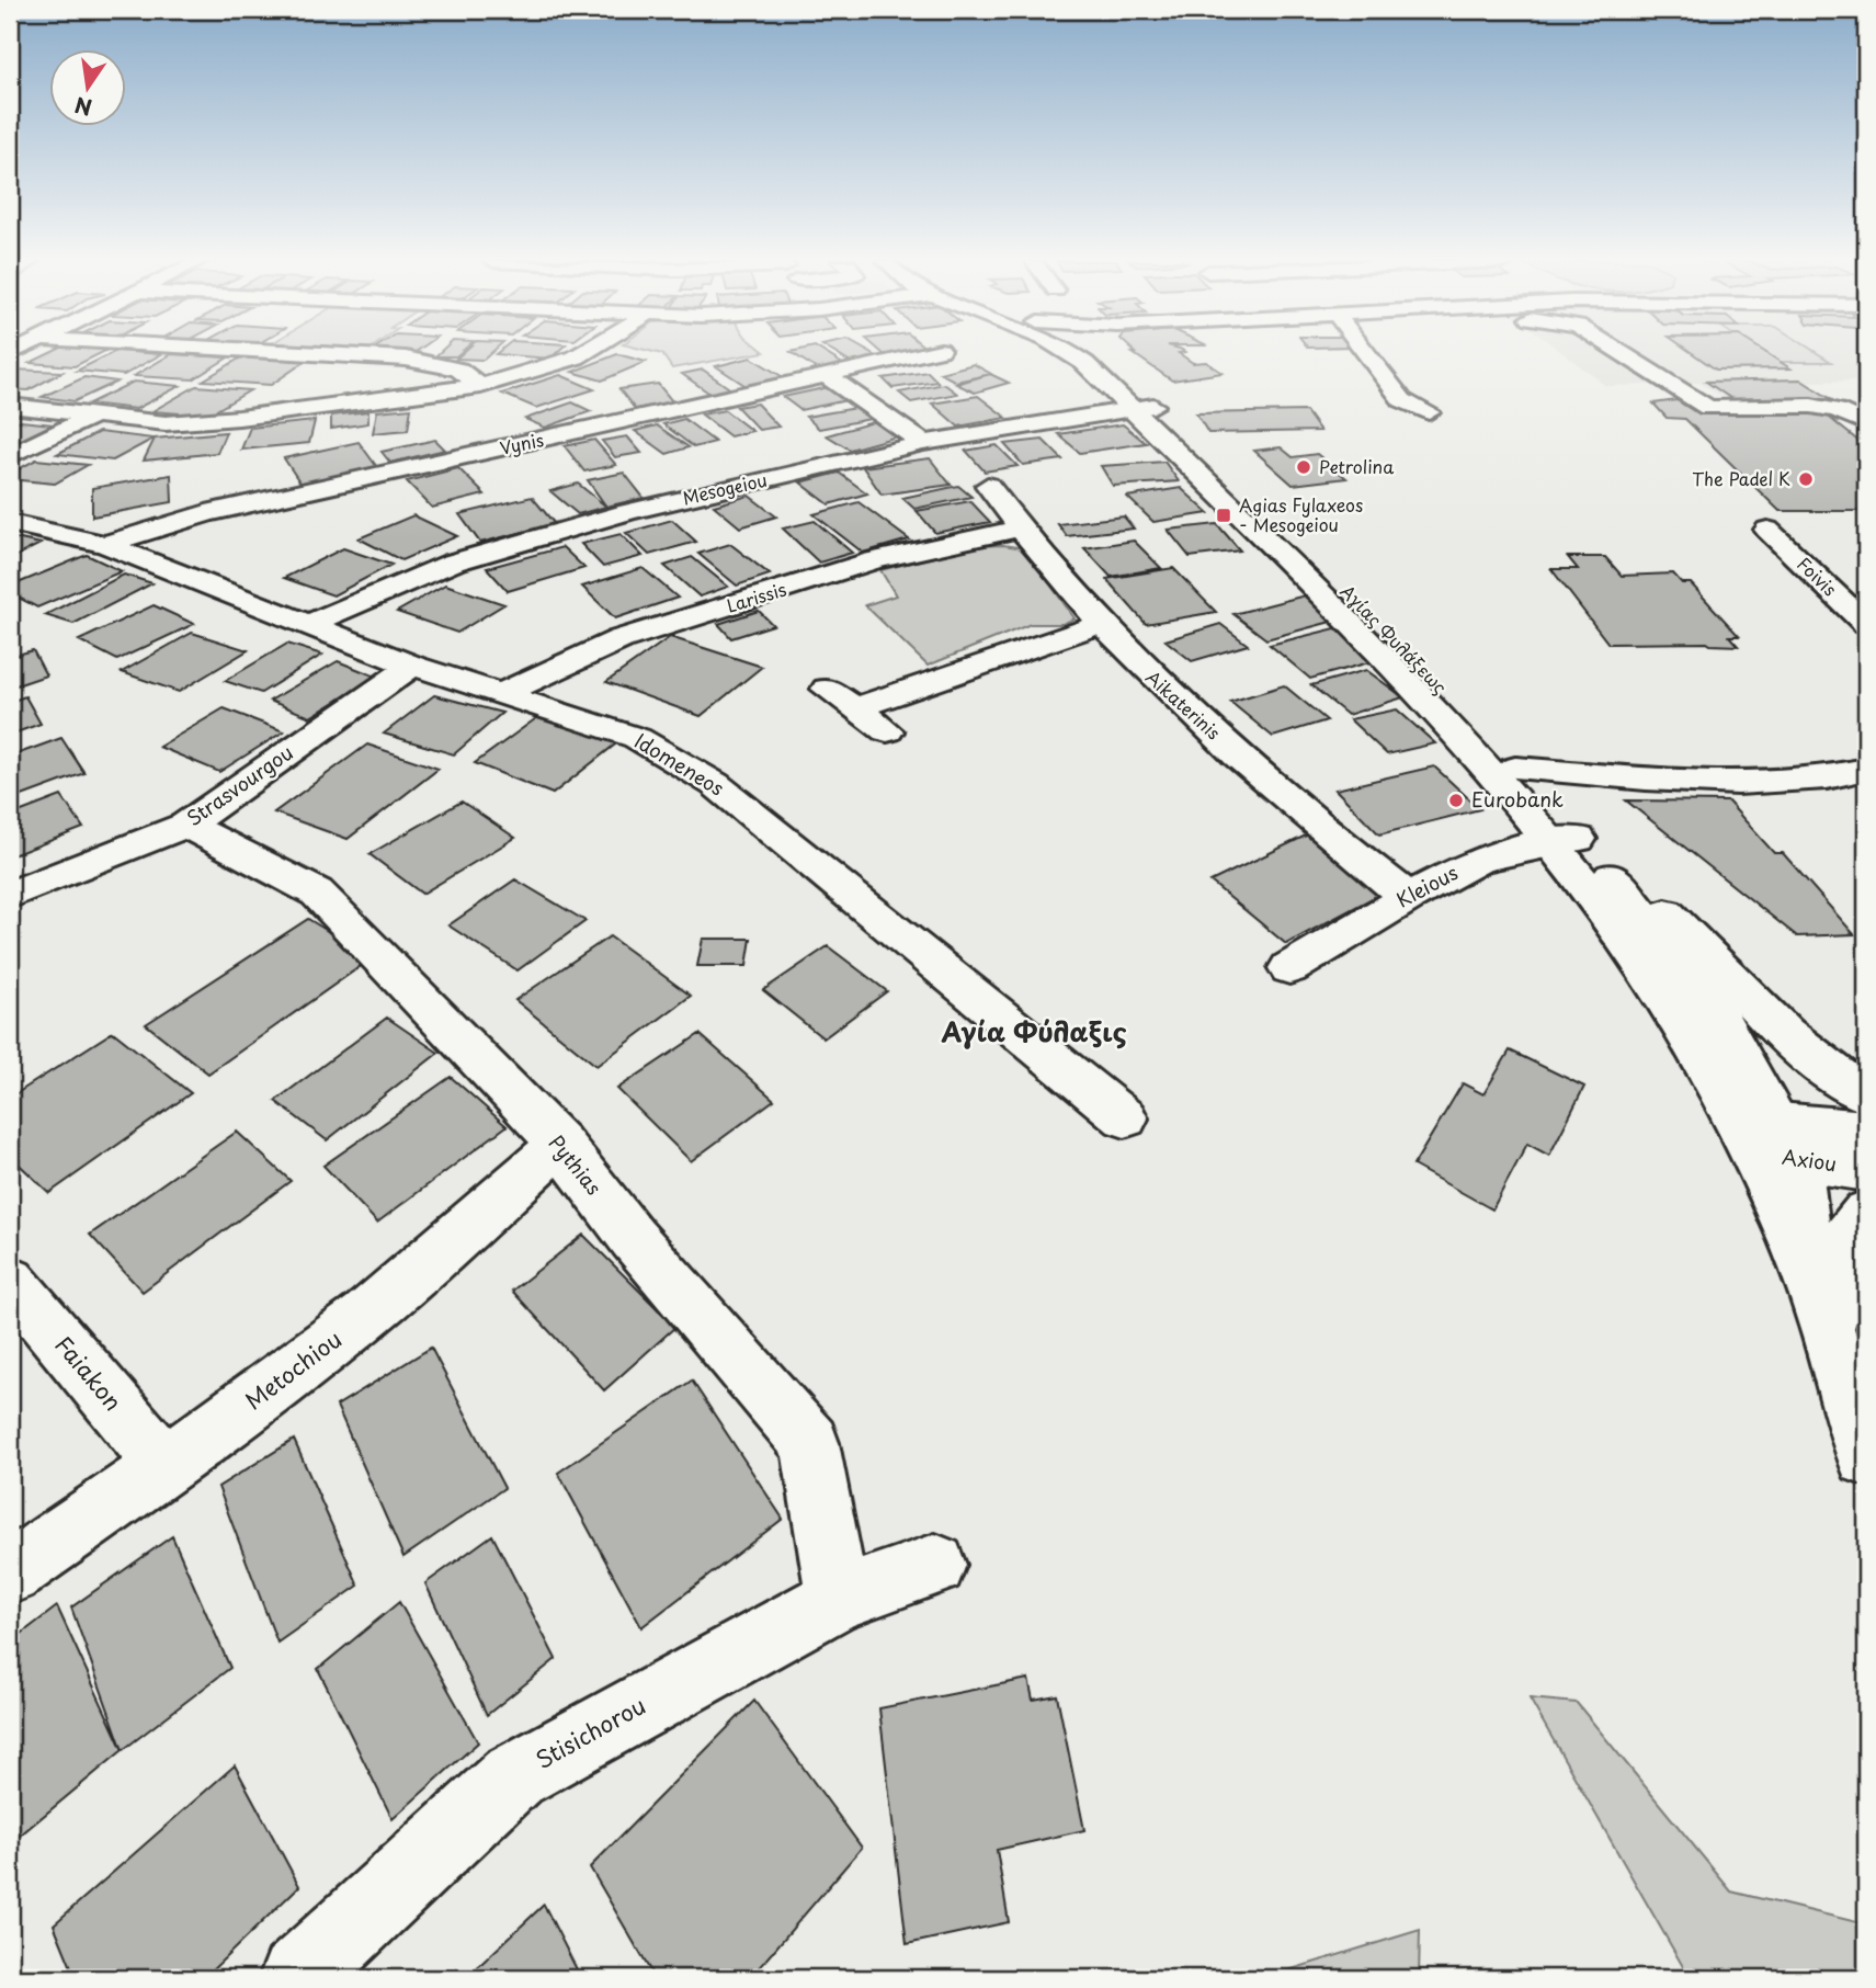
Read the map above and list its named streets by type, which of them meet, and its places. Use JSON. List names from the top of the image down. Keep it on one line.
{"streets":{"street":["Vynis","Mesogeiou","Foivis","Larissis","Αγίας Φυλάξεως","Aikaterinis","Idomeneos","Strasvourgou","Kleious","Axiou","Pythias","Metochiou","Faiakon","Stisichorou"]},"crossings":[["Vynis","Idomeneos"],["Mesogeiou","Αγίας Φυλάξεως"],["Mesogeiou","Idomeneos"],["Larissis","Aikaterinis"],["Larissis","Idomeneos"],["Αγίας Φυλάξεως","Kleious"],["Αγίας Φυλάξεως","Axiou"],["Aikaterinis","Kleious"],["Idomeneos","Strasvourgou"],["Strasvourgou","Pythias"],["Pythias","Metochiou"],["Pythias","Stisichorou"],["Metochiou","Faiakon"]],"districts":["Αγία Φύλαξις"],"places":{"other":["Petrolina","The Padel K","Eurobank"],"transit":["Agias Fylaxeos - Mesogeiou"]},"north":"bottom"}
